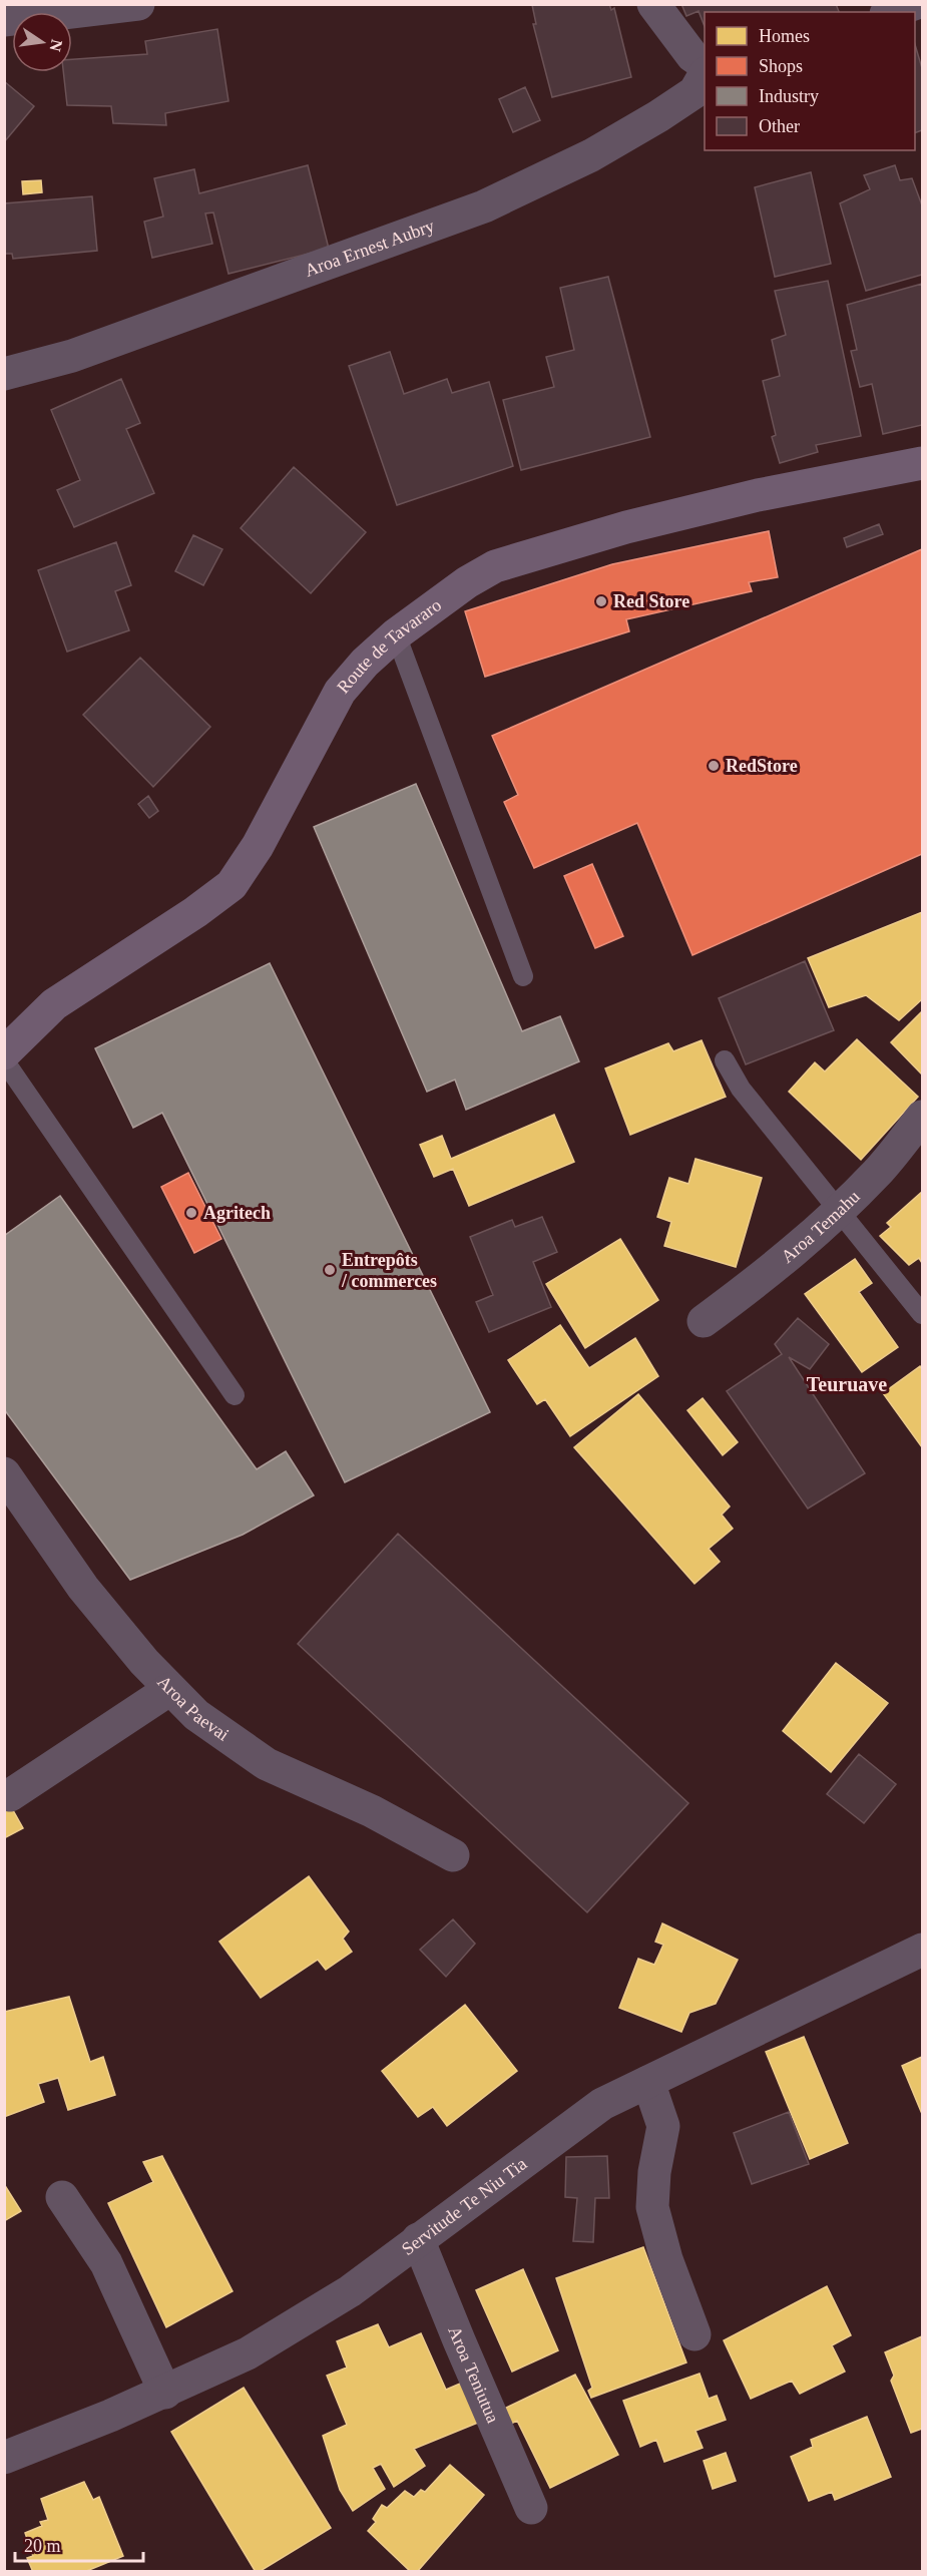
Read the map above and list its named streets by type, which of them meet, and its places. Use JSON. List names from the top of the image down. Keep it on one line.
{"streets":{"main road":["Route de Tavararo"],"street":["Aroa Ernest Aubry","Aroa Temahu","Aroa Paevai","Servitude Te Niu Tia","Aroa Teniutua"]},"crossings":[["Servitude Te Niu Tia","Aroa Teniutua"]],"districts":["Teuruave"],"places":["Red Store","RedStore","Agritech","Entrepôts / commerces"],"legend":["Homes","Shops","Industry","Other"],"scale_bar":"20 m","north":"right"}
